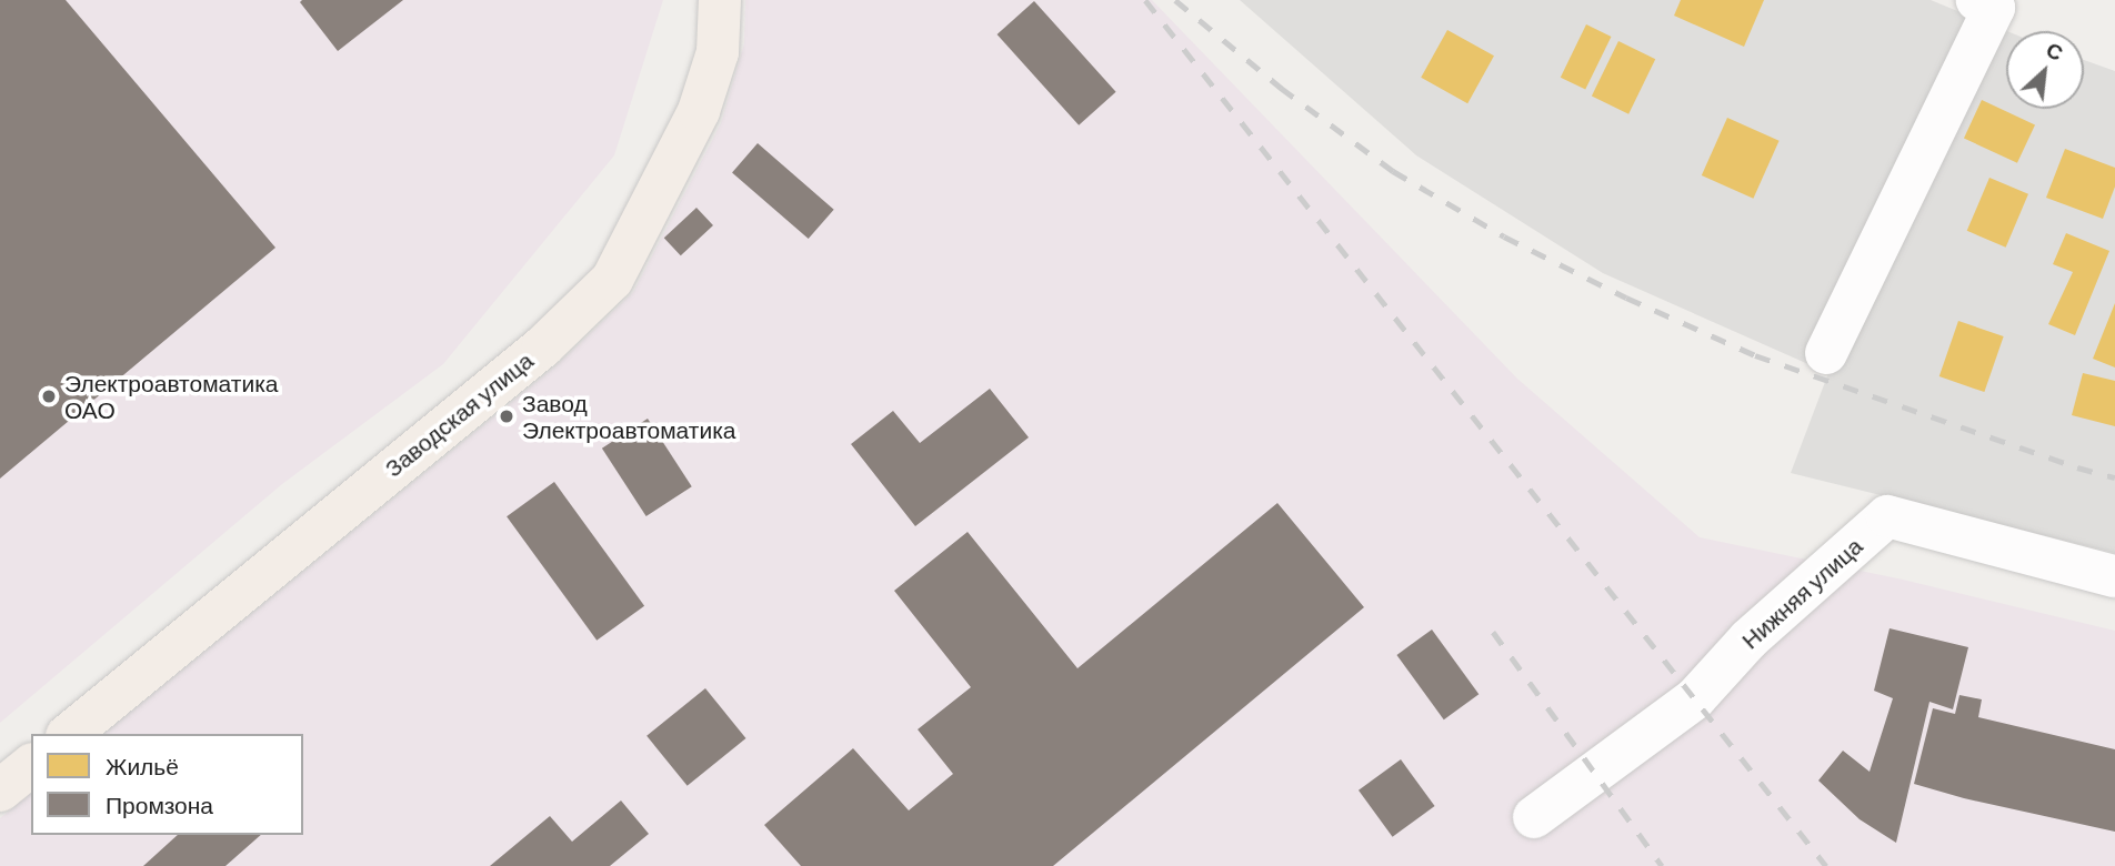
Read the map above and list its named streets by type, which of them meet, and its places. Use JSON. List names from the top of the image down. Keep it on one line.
{"streets":{"main road":["Заводская улица"],"street":["Нижняя улица"]},"places":["Электроавтоматика ОАО","Завод Электроавтоматика"],"legend":["Жильё","Промзона"],"north":"top right"}
